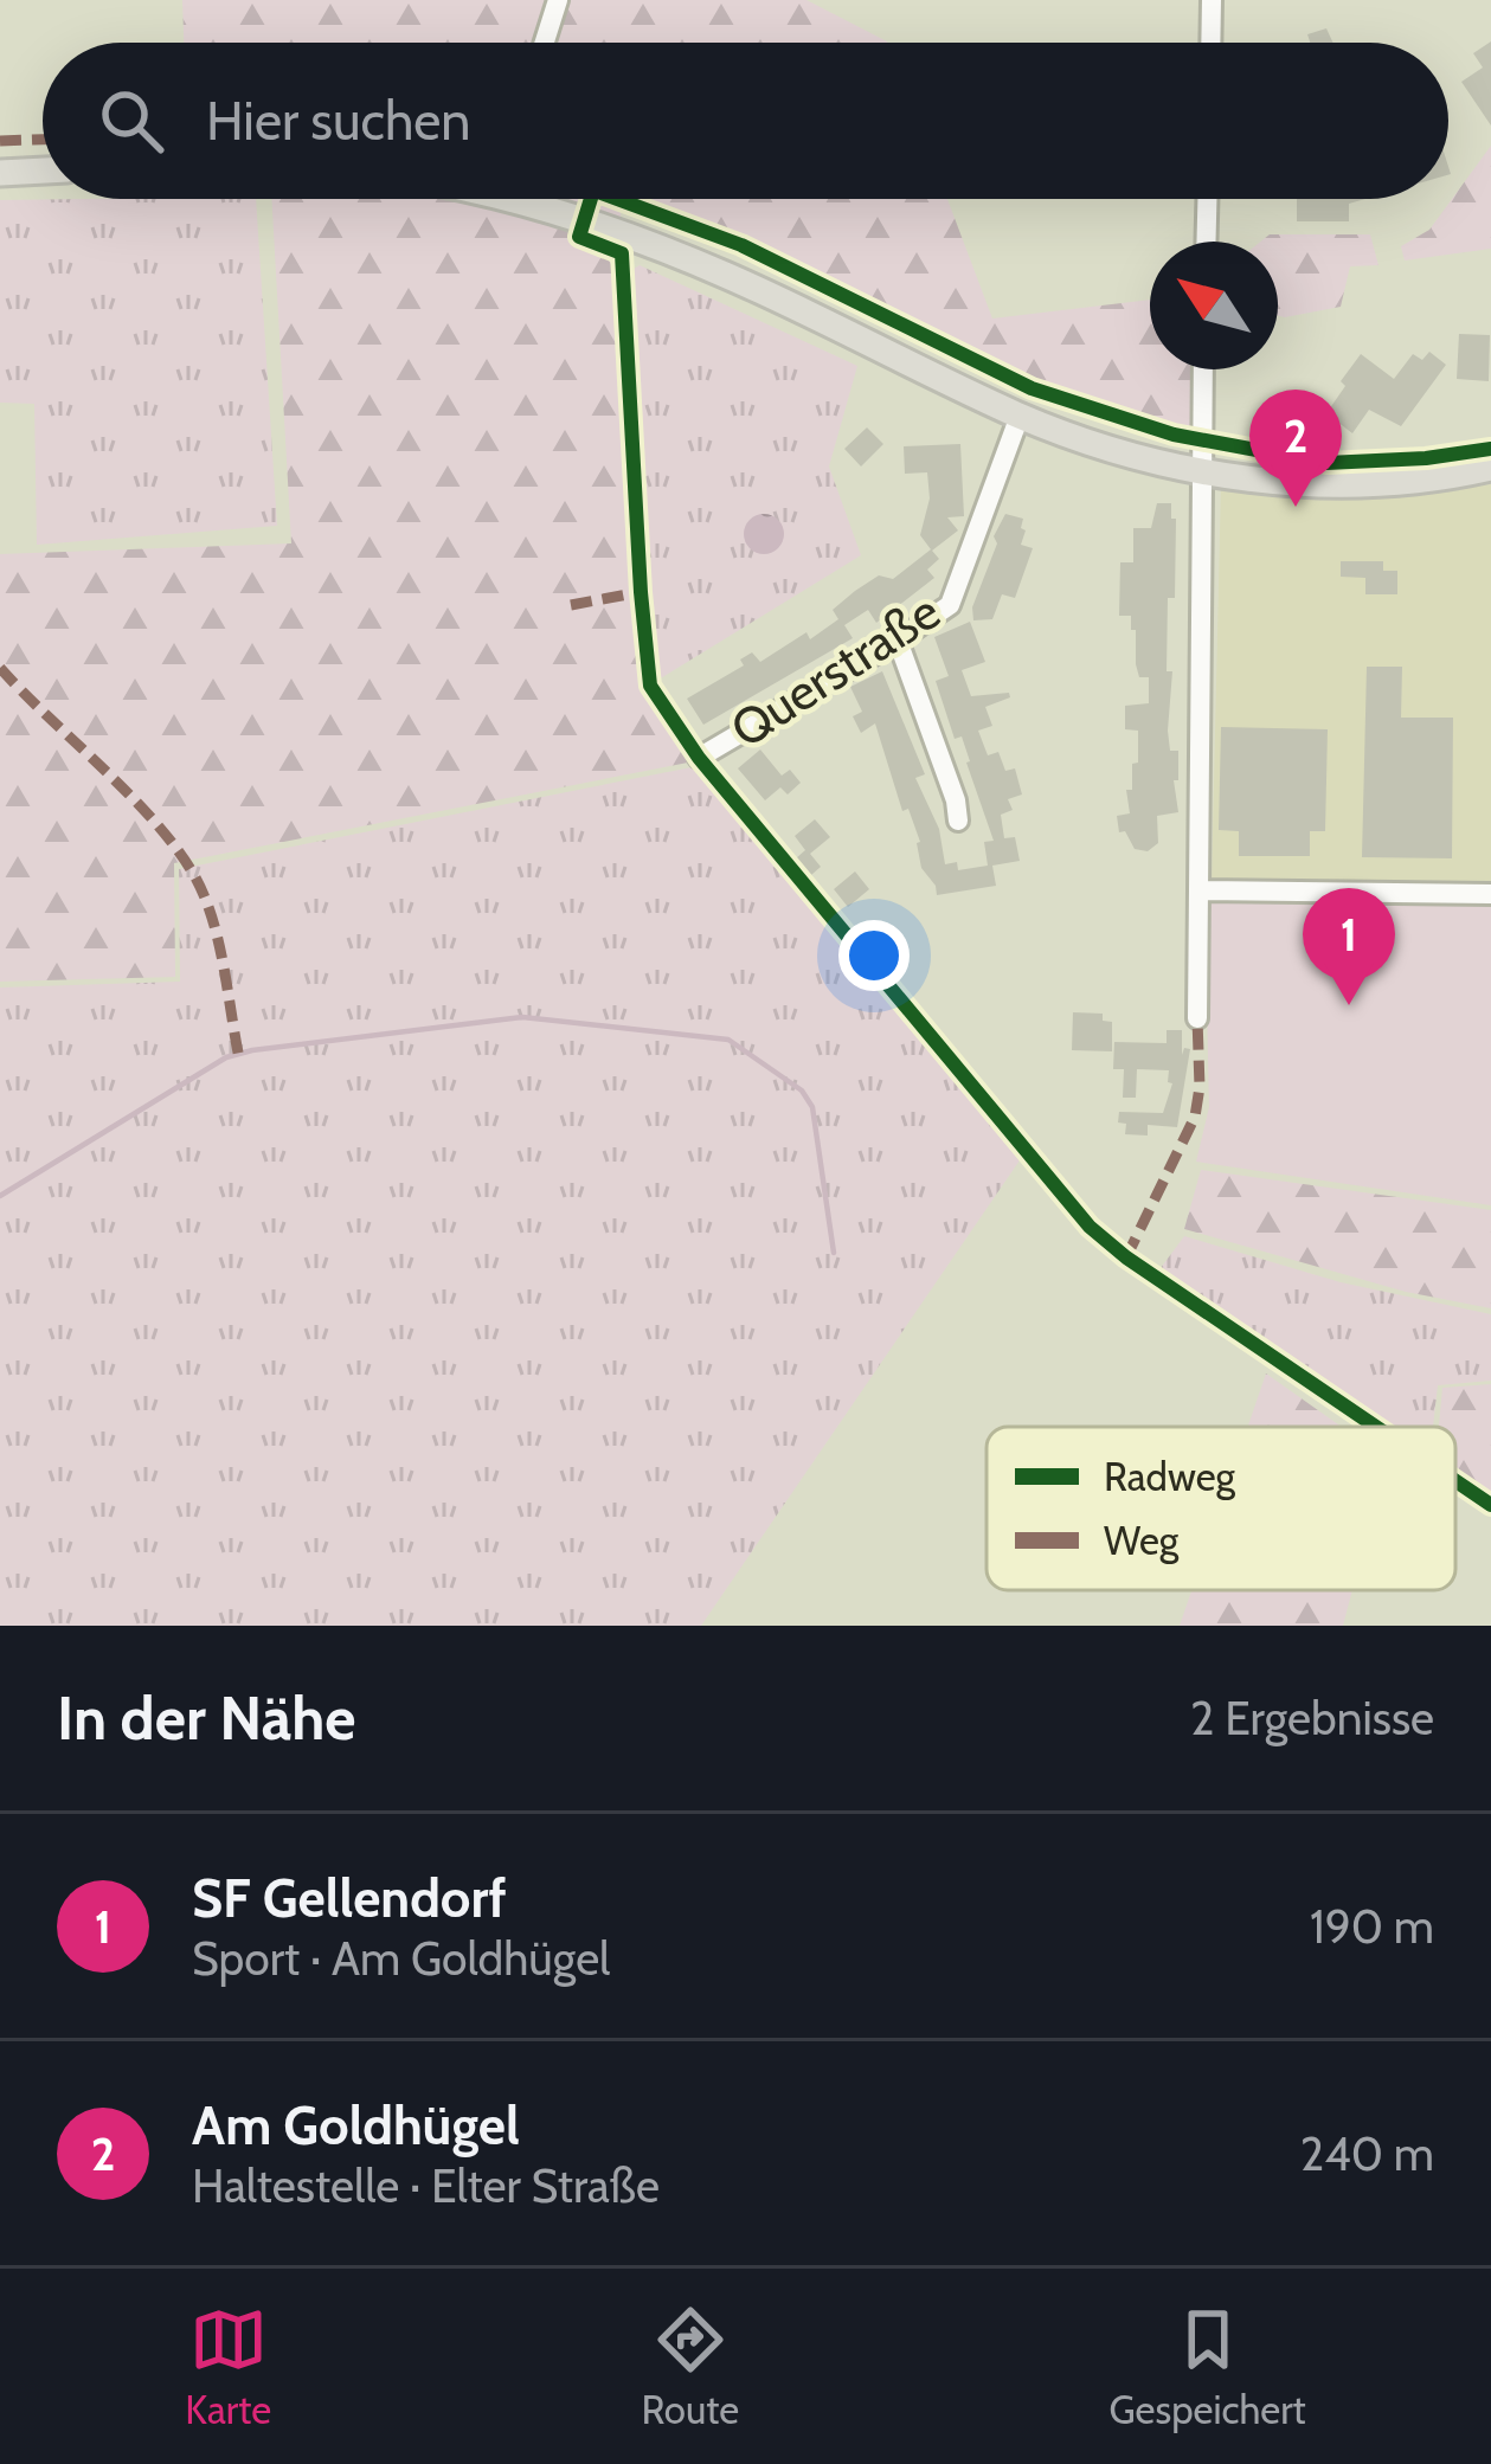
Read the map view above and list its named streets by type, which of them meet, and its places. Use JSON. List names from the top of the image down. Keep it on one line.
{"streets":{"street":["Querstraße"]},"legend":["Radweg","Weg"],"north":"top left","page":{"search":"Hier suchen","pins":["2","1"],"heading":["In der Nähe","2 Ergebnisse"],"list":[{"mark":"1","name":"SF Gellendorf","note":"Sport · Am Goldhügel","value":"190 m"},{"mark":"2","name":"Am Goldhügel","note":"Haltestelle · Elter Straße","value":"240 m"}],"nav":["Karte","Route","Gespeichert"]}}
